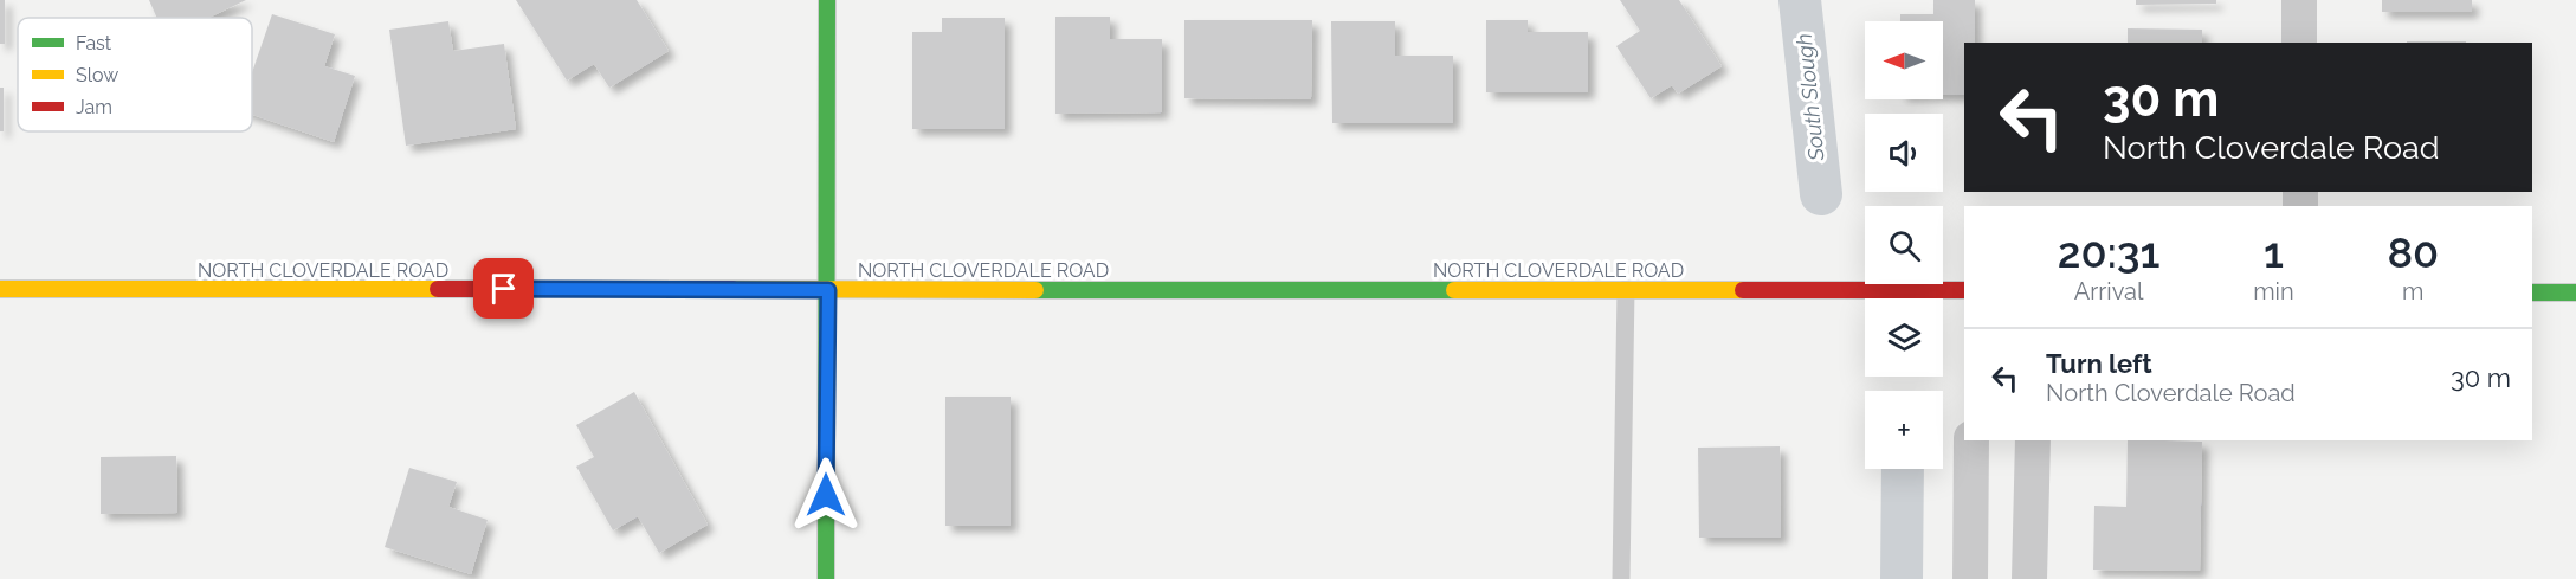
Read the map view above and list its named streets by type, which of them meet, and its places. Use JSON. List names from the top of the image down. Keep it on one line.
{"streets":{"main road":["NORTH CLOVERDALE ROAD"]},"water":["South Slough"],"legend":["Fast","Slow","Jam"],"north":"left","page":{"map_buttons":"+","turn":["30 m","North Cloverdale Road"],"eta":["20:31","Arrival","1","min","80","m"],"list":[{"name":"Turn left","note":"North Cloverdale Road","value":"30 m"}]}}
